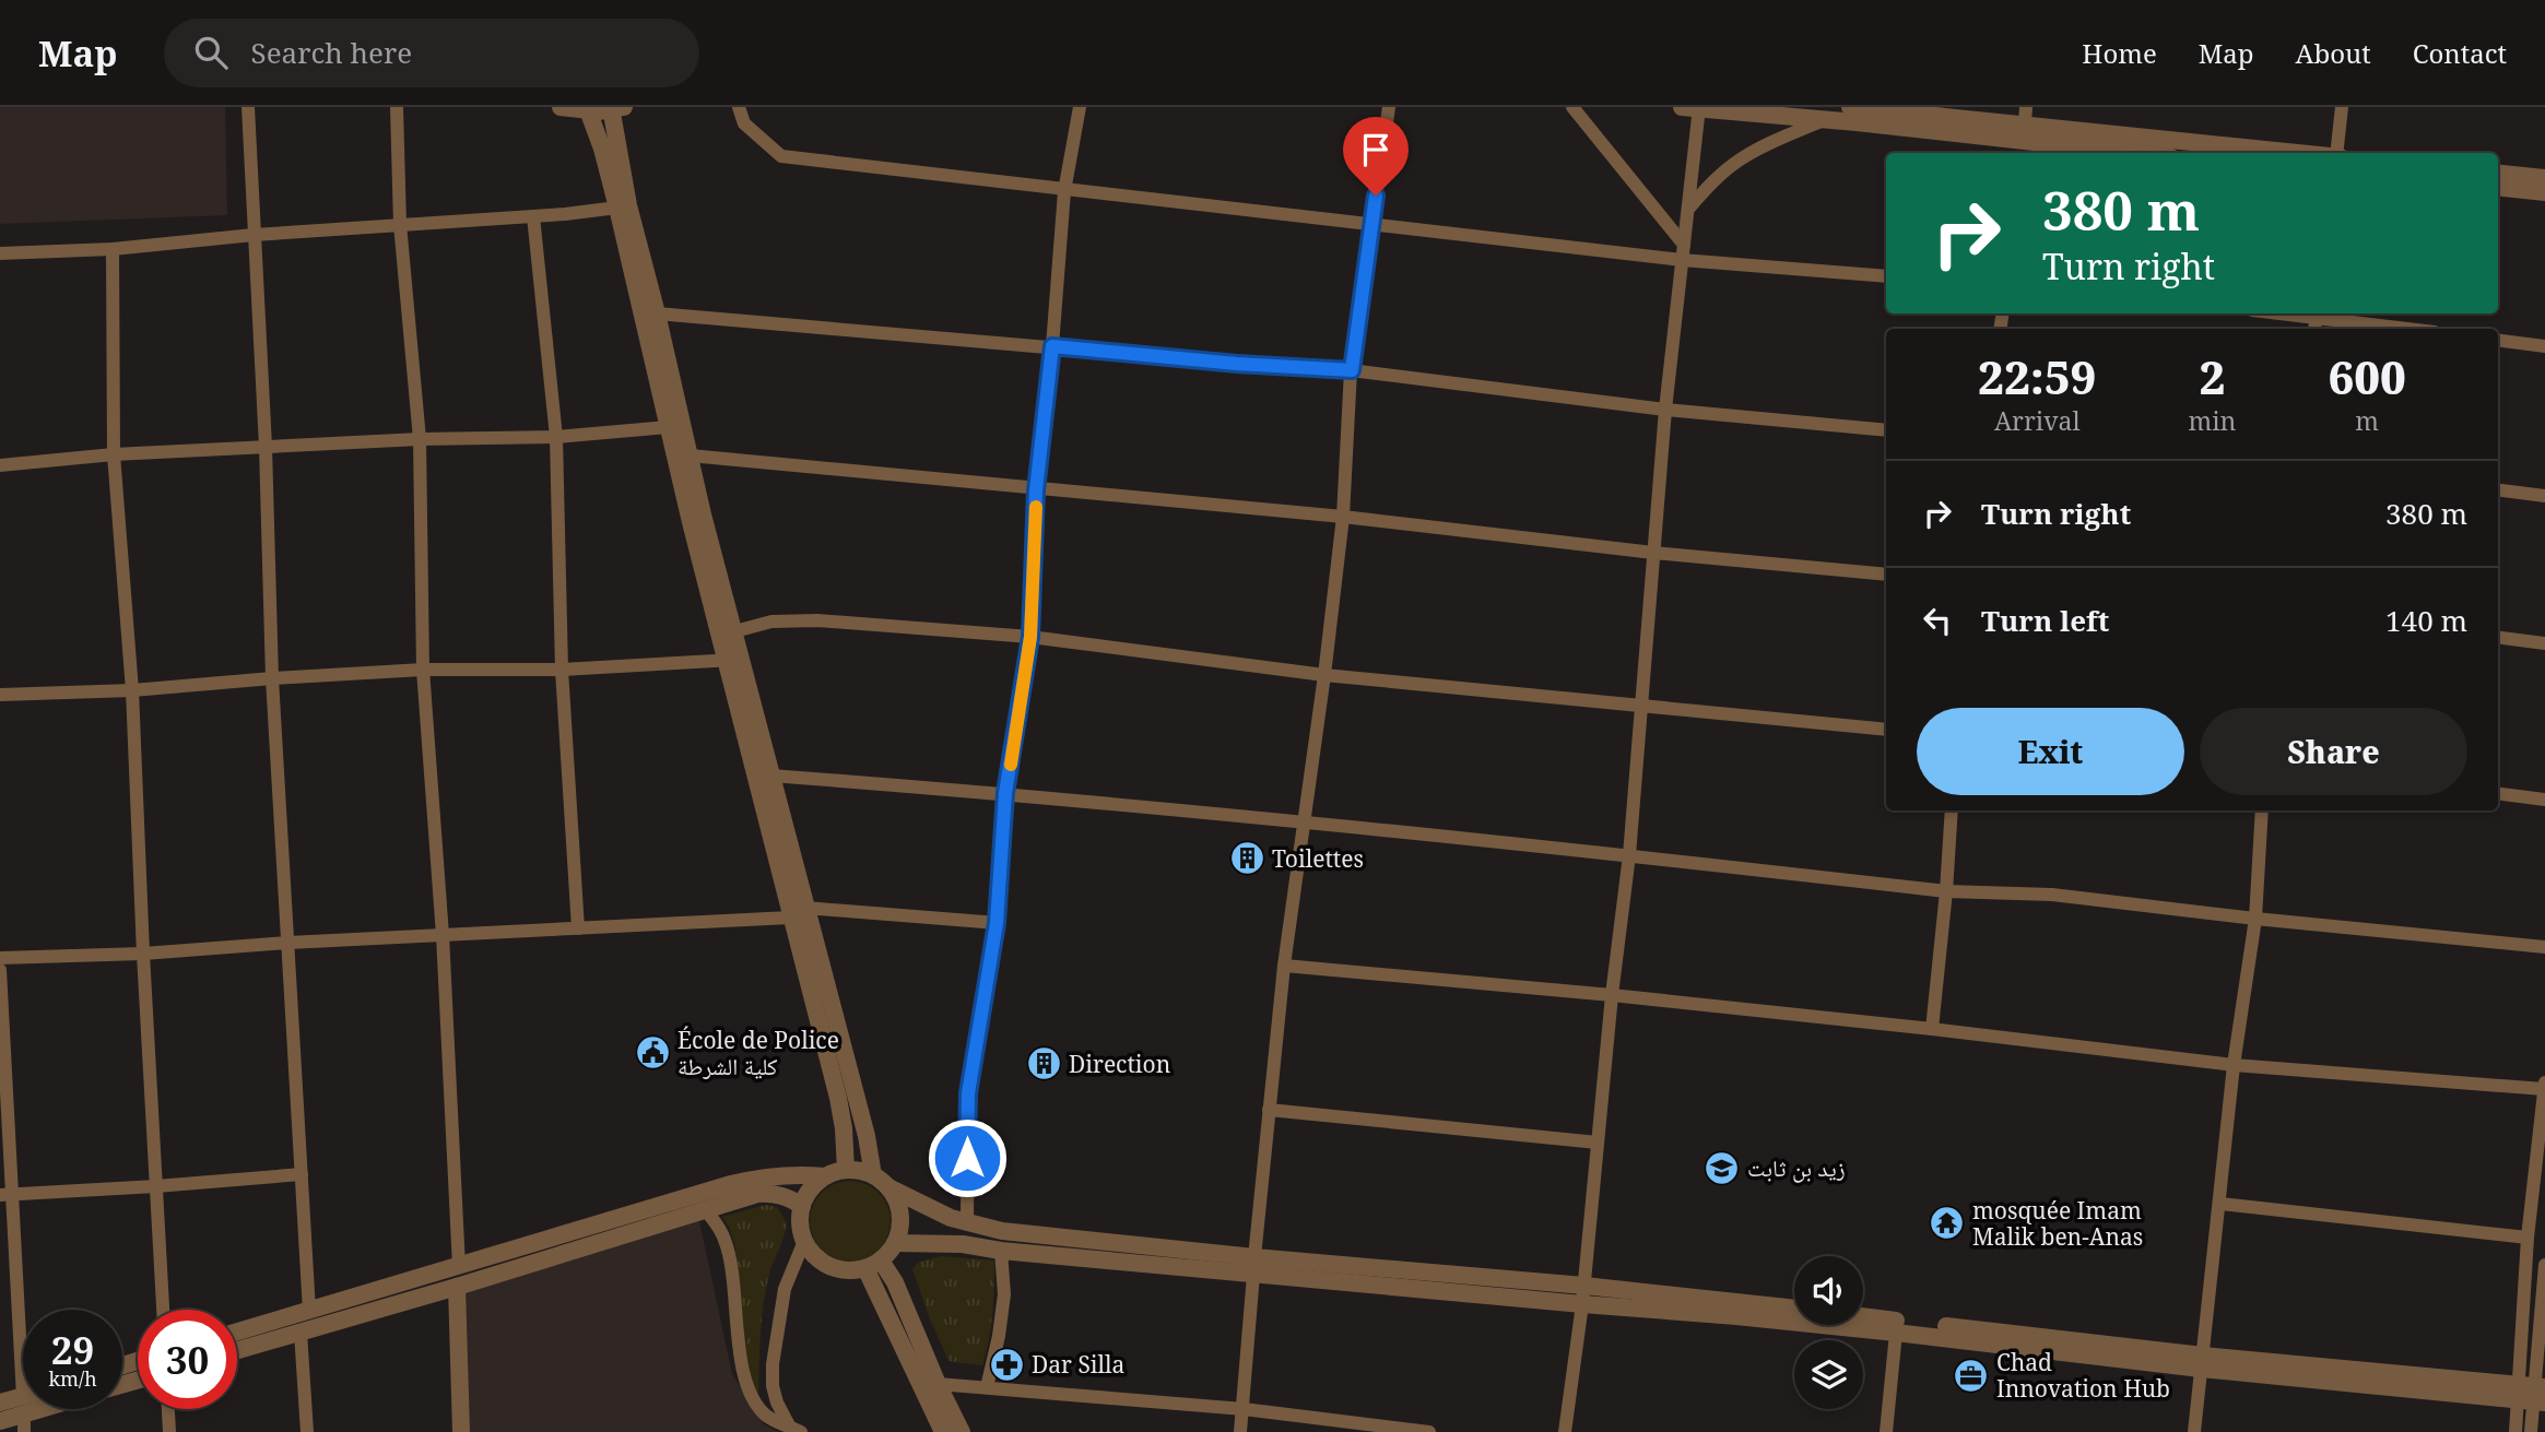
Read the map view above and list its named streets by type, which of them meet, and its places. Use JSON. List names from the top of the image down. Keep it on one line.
{"places":{"building":["Toilettes","Direction"],"public building":["École de Police كلية الشرطة"],"school or university":["زيد بن ثابت"],"temple":["mosquée Imam Malik ben-Anas"],"pharmacy":["Dar Silla"],"office":["Chad Innovation Hub"]},"page":{"header":"Map","search":"Search here","nav":["Home","Map","About","Contact"],"turn":["380 m","Turn right"],"eta":["22:59","Arrival","2","min","600","m"],"list":[{"name":"Turn right","value":"380 m"},{"name":"Turn left","value":"140 m"}],"buttons":["Exit","Share"],"speed":"29 km/h","limit":"30"}}
